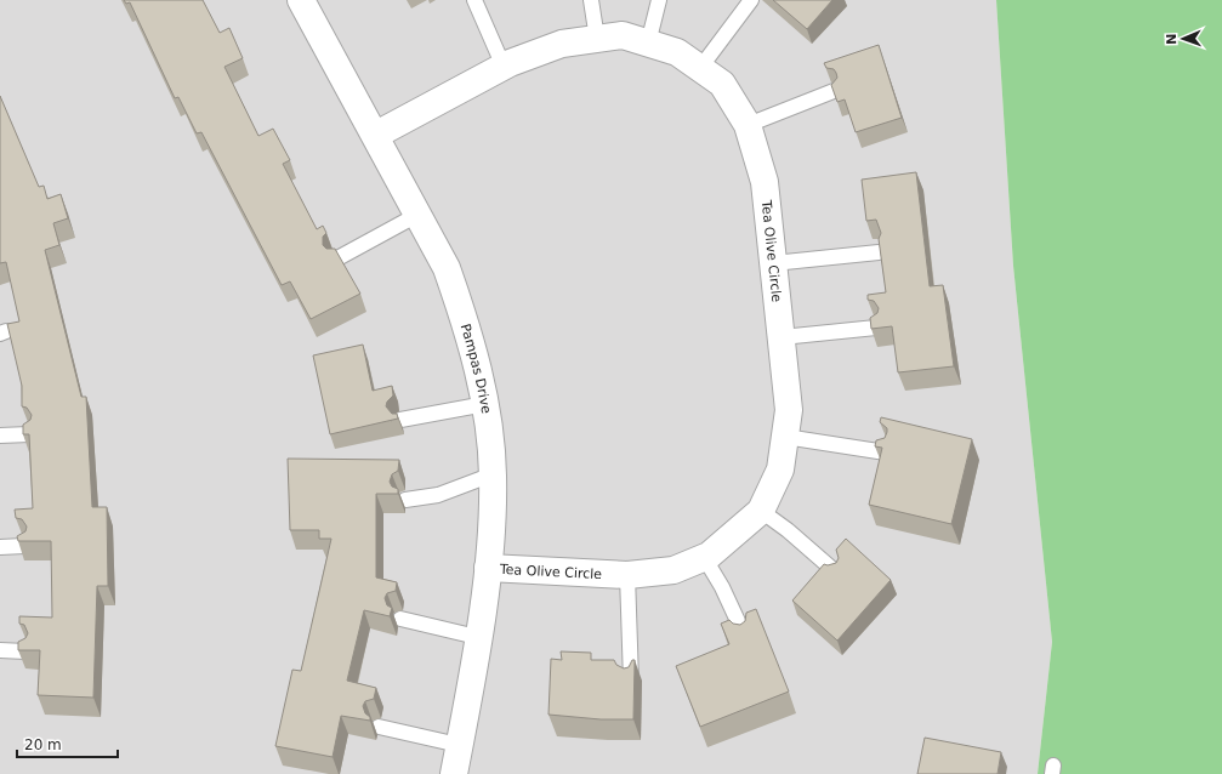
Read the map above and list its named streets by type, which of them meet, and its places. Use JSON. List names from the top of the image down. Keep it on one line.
{"streets":{"street":["Tea Olive Circle","Pampas Drive"]},"crossings":[["Tea Olive Circle","Pampas Drive"]],"scale_bar":"20 m","north":"left"}
